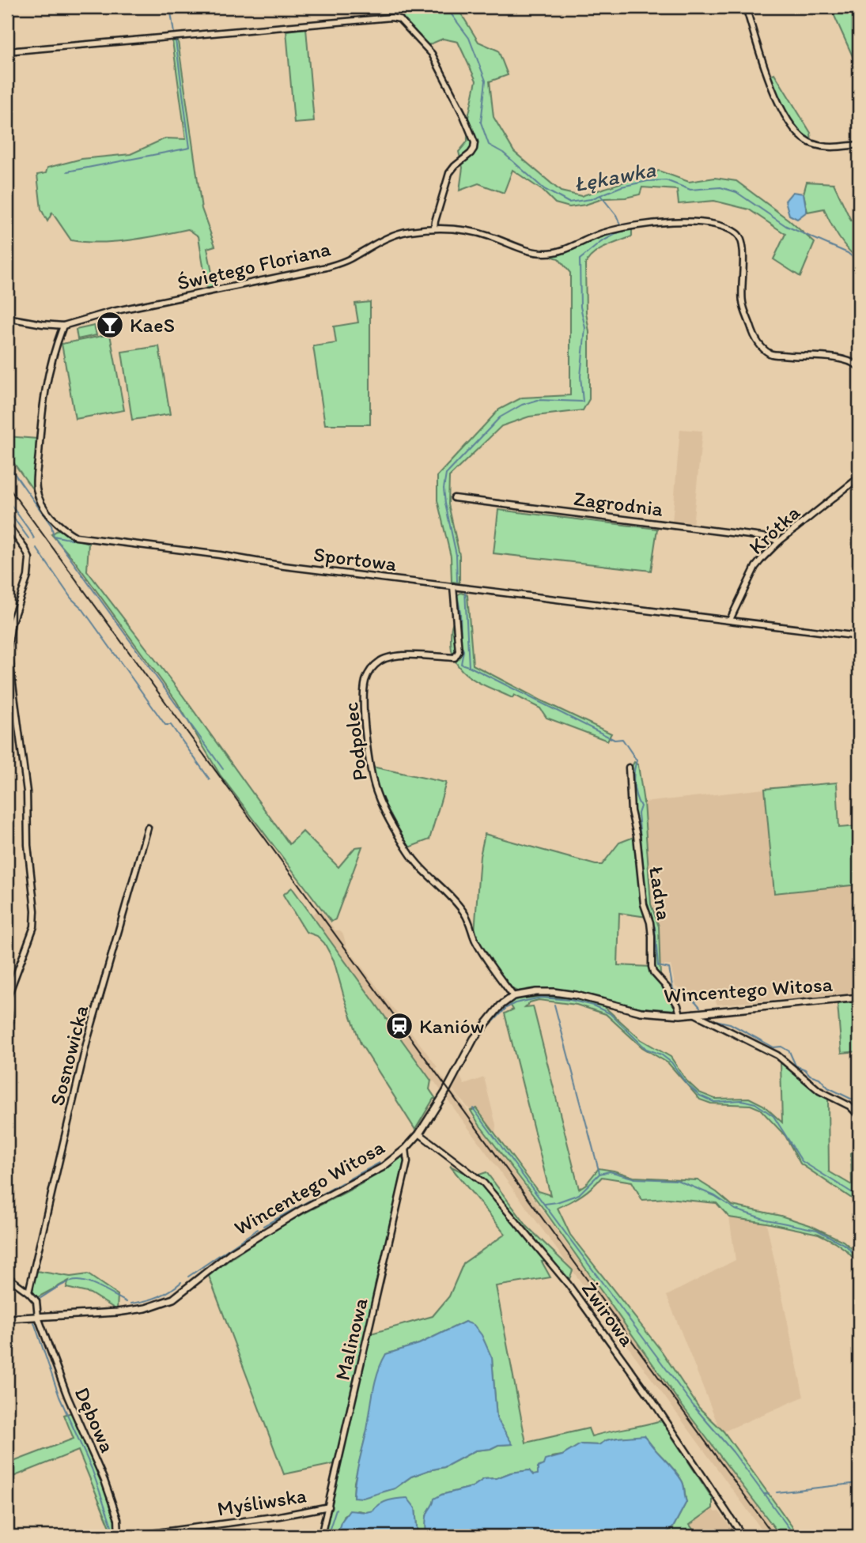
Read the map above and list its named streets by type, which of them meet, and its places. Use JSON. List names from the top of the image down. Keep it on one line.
{"streets":{"street":["Świętego Floriana","Zagrodnia","Krótka","Sportowa","Podpolec","Ładna","Wincentego Witosa","Sosnowicka","Żwirowa","Malinowa","Dębowa","Myśliwska"]},"crossings":[["Świętego Floriana","Sportowa"],["Zagrodnia","Krótka"],["Krótka","Sportowa"],["Sportowa","Podpolec"],["Podpolec","Wincentego Witosa"],["Ładna","Wincentego Witosa"],["Wincentego Witosa","Żwirowa"],["Wincentego Witosa","Malinowa"],["Wincentego Witosa","Dębowa"],["Sosnowicka","Dębowa"],["Malinowa","Myśliwska"]],"water":["Łękawka"],"places":{"bar":["KaeS"],"station":["Kaniów"]}}
